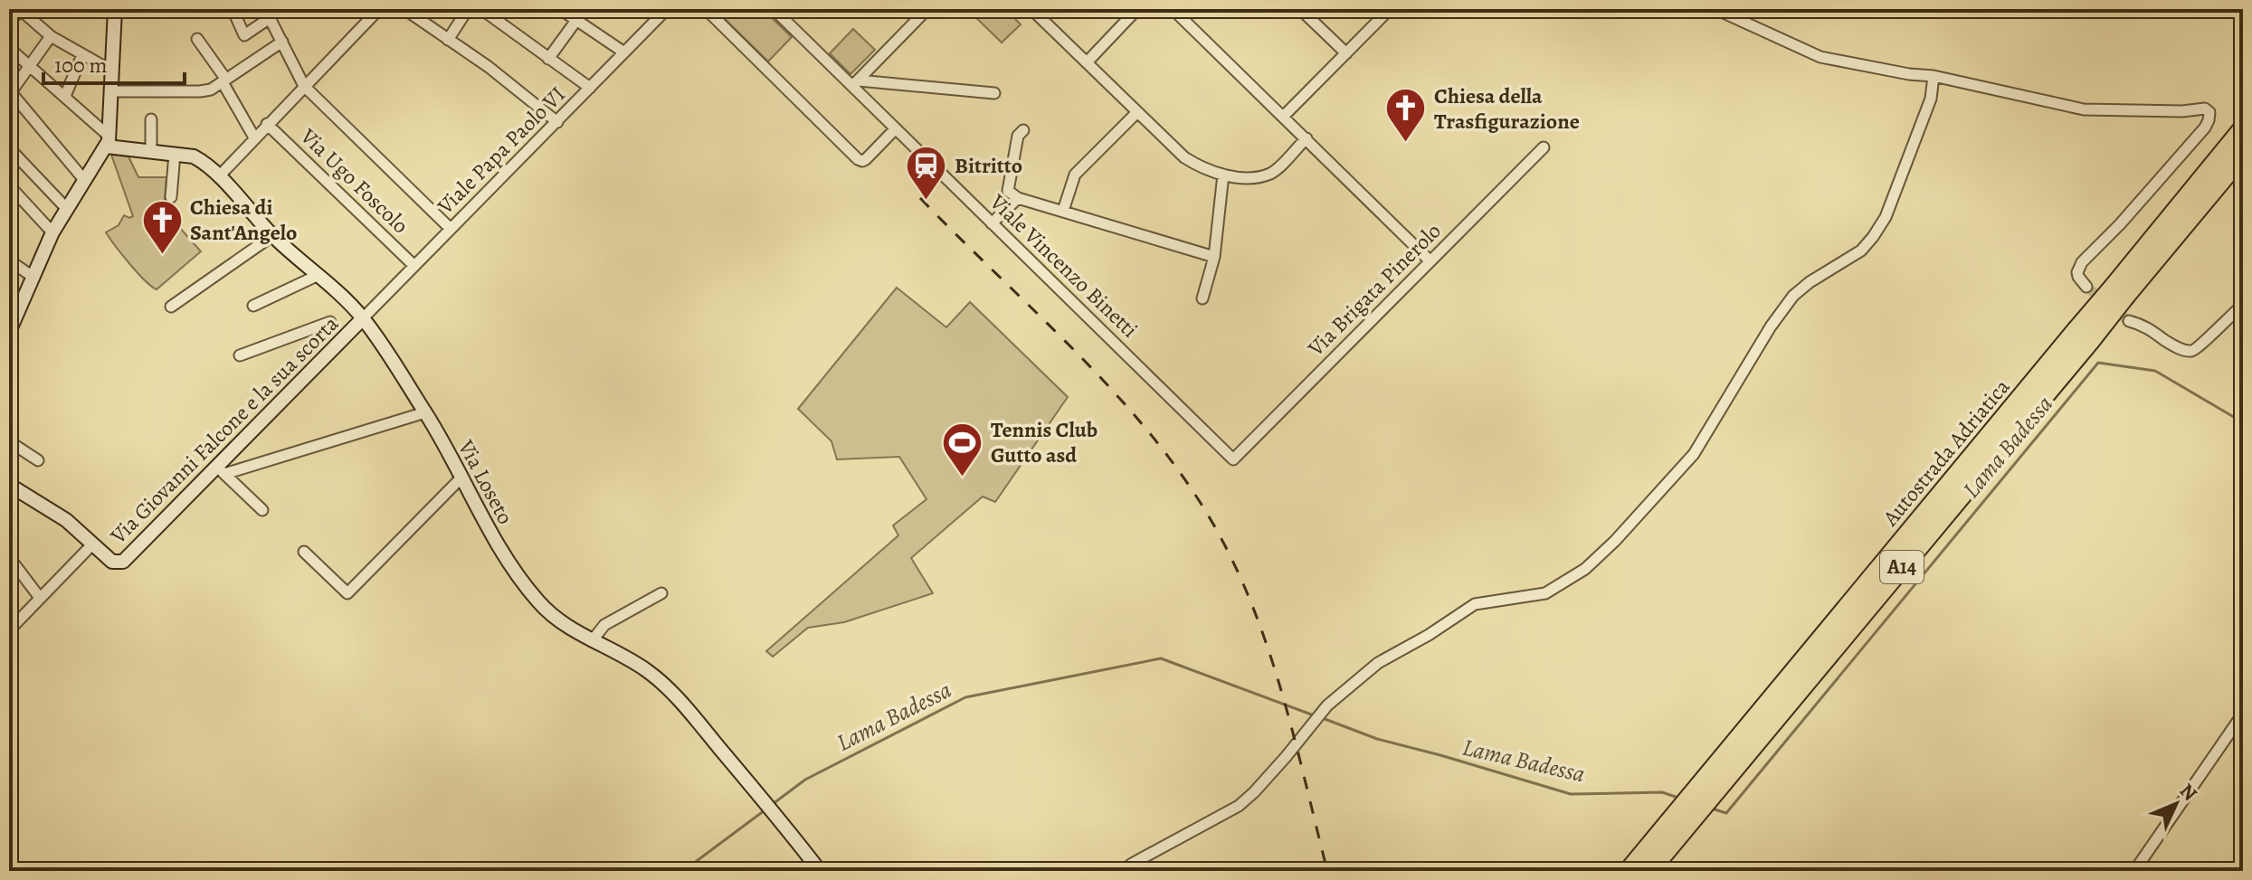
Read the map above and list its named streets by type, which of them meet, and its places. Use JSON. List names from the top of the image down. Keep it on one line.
{"streets":{"highway":["Autostrada Adriatica","A14"],"main road":["Via Giovanni Falcone e la sua scorta","Via Loseto"],"street":["Viale Papa Paolo VI","Via Ugo Foscolo","Viale Vincenzo Binetti","Via Brigata Pinerolo"]},"crossings":[["Viale Papa Paolo VI","Via Ugo Foscolo"],["Viale Papa Paolo VI","Via Giovanni Falcone e la sua scorta"],["Viale Papa Paolo VI","Via Loseto"],["Viale Vincenzo Binetti","Via Brigata Pinerolo"],["Via Giovanni Falcone e la sua scorta","Via Loseto"]],"water":["Lama Badessa"],"places":{"church":["Chiesa della Trasfigurazione","Chiesa di Sant'Angelo"],"station":["Bitritto"],"sports":["Tennis Club Gutto asd"]},"scale_bar":"100 m","north":"top right"}
